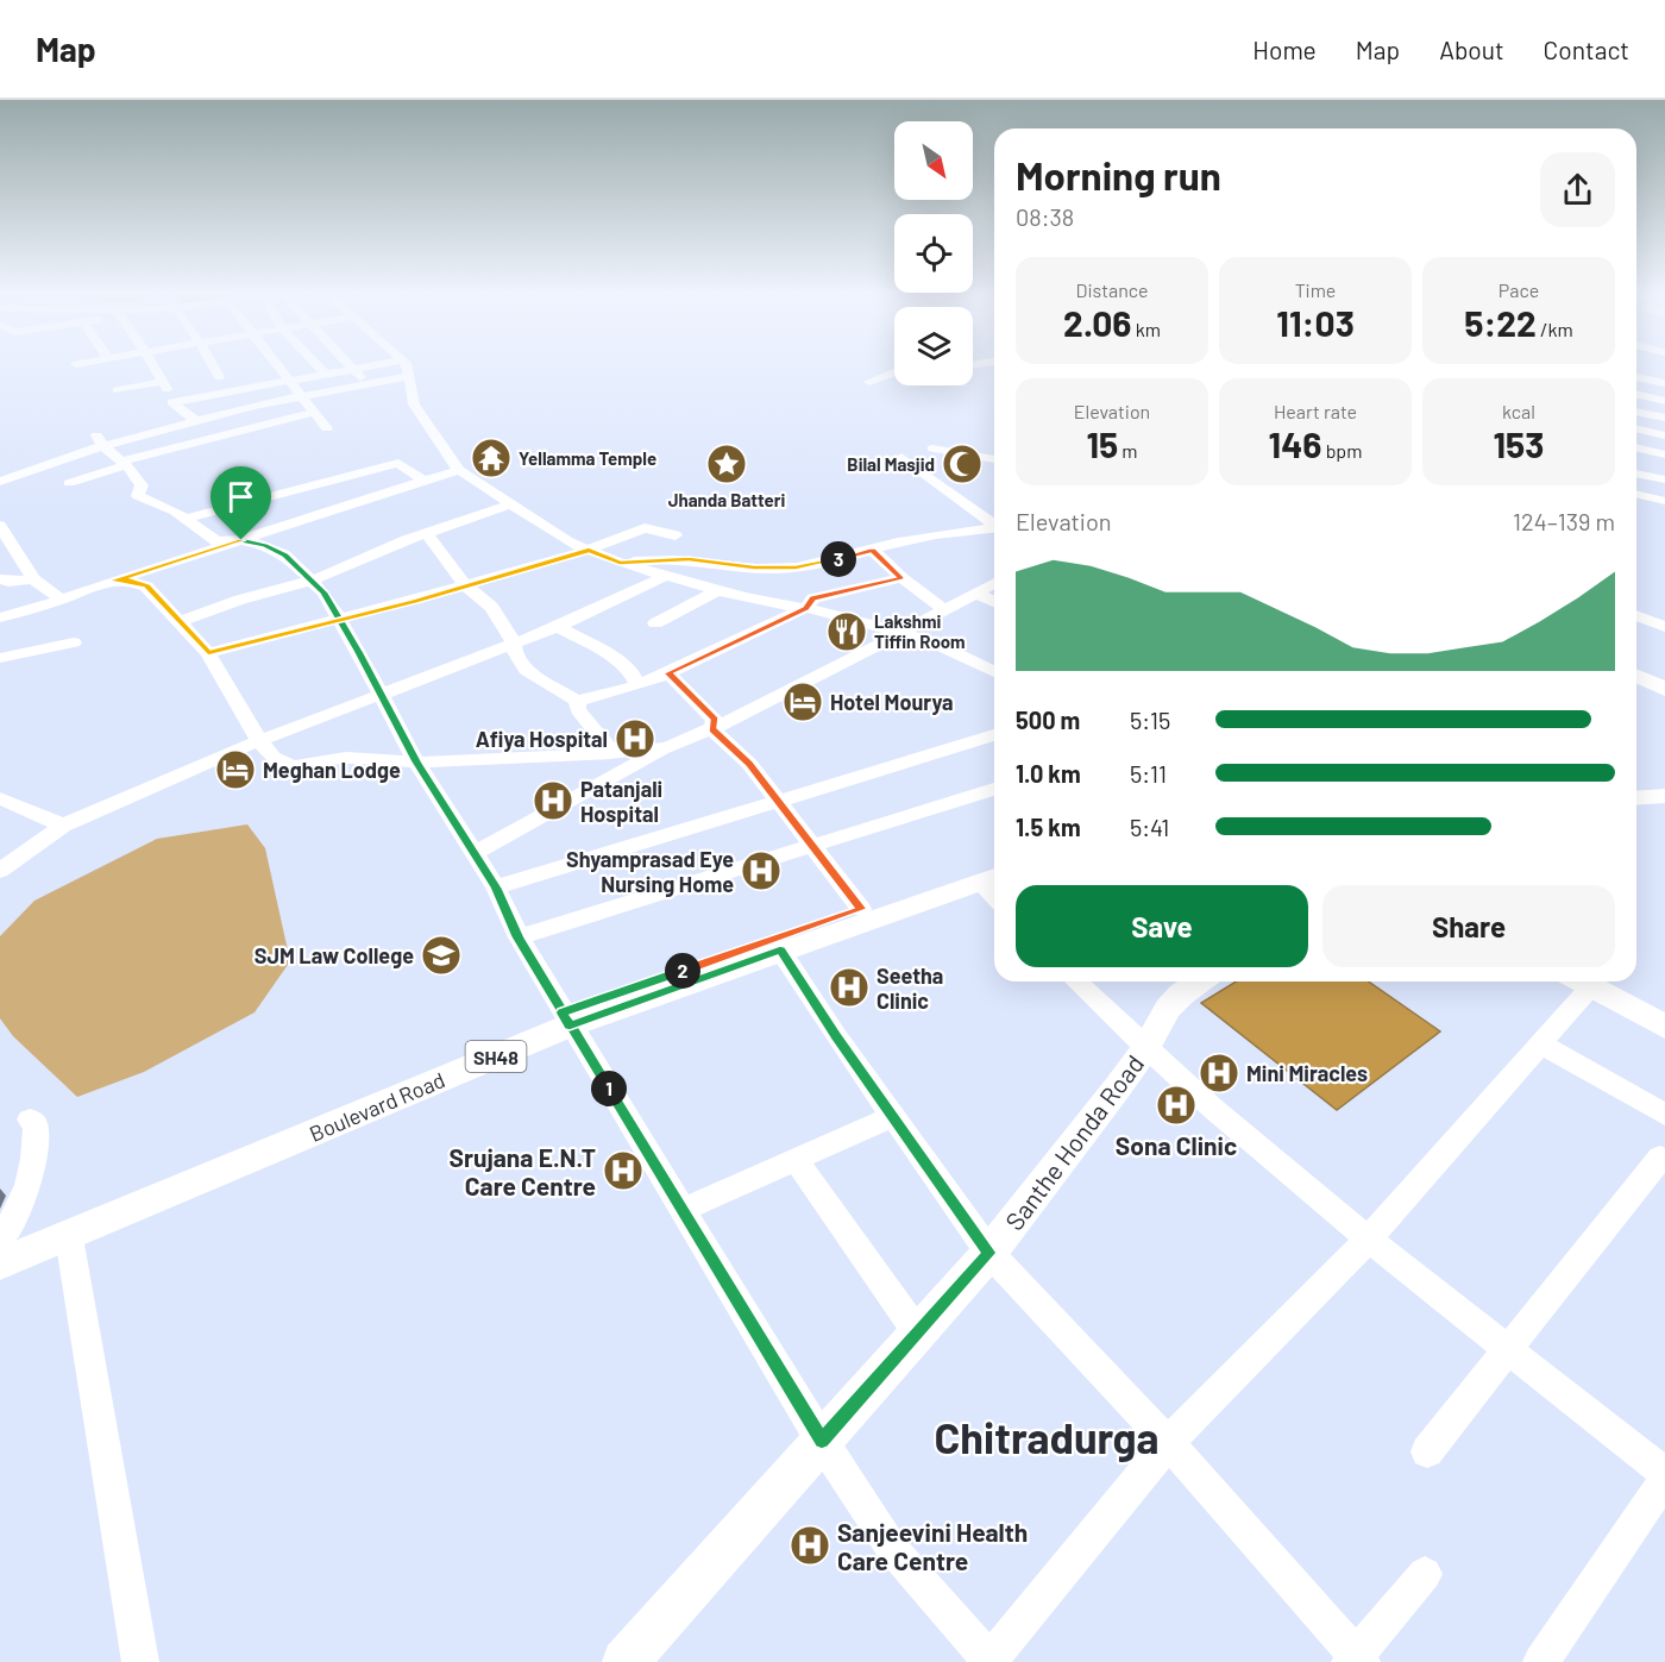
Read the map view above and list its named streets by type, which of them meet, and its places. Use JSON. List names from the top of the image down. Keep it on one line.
{"streets":{"main road":["SH48","Boulevard Road","Santhe Honda Road"]},"districts":["Chitradurga"],"places":{"temple":["Yellamma Temple"],"place":["Jhanda Batteri"],"mosque":["Bilal Masjid"],"restaurant":["Lakshmi Tiffin Room"],"hotel":["Hotel Mourya","Meghan Lodge"],"hospital":["Afiya Hospital","Patanjali Hospital","Shyamprasad Eye Nursing Home","Seetha Clinic","Mini Miracles","Sona Clinic","Srujana E.N.T Care Centre","Sanjeevini Health Care Centre"],"school or university":["SJM Law College"]},"north":"bottom right","page":{"header":"Map","nav":["Home","Map","About","Contact"],"heading":["Morning run","08:38"],"stats":[["Distance","2.06 km"],["Time","11:03"],["Pace","5:22 /km"],["Elevation","15 m"],["Heart rate","146 bpm"],["kcal","153"]],"chart":["Elevation","124–139 m"],"pins":["3","2","1"],"list":[{"name":"500 m","note":"5:15"},{"name":"1.0 km","note":"5:11"},{"name":"1.5 km","note":"5:41"}],"buttons":["Save","Share"]}}
